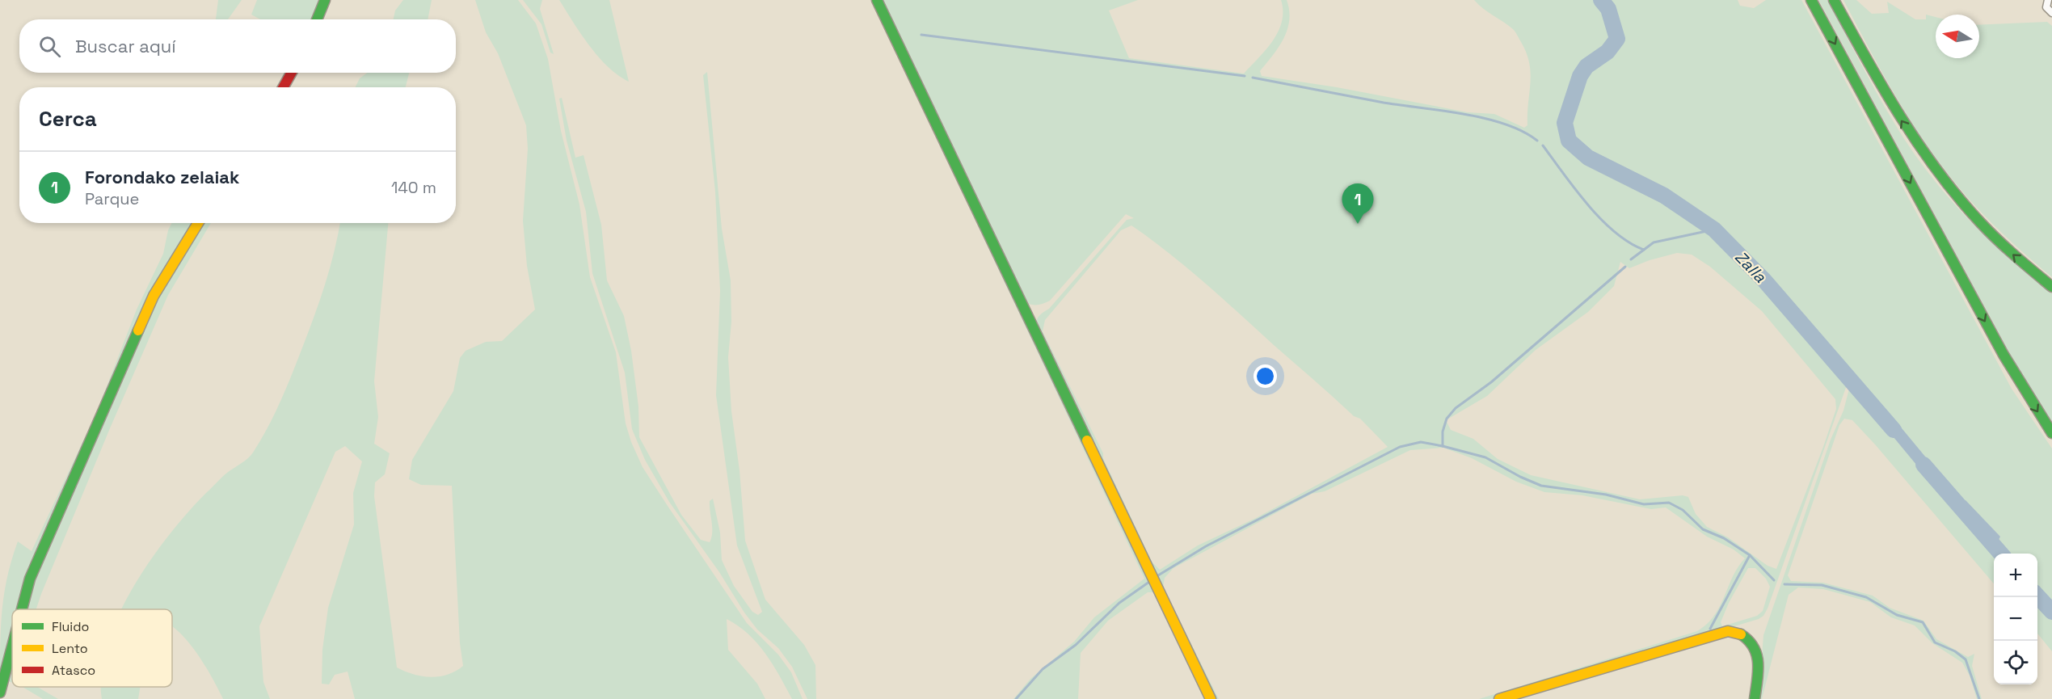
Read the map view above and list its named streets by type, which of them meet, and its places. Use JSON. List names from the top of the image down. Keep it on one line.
{"water":["Zalla"],"legend":["Fluido","Lento","Atasco"],"north":"left","page":{"search":"Buscar aquí","heading":"Cerca","list":[{"mark":"1","name":"Forondako zelaiak","note":"Parque","value":"140 m"}],"pins":"1","map_buttons":["+","−"]}}
